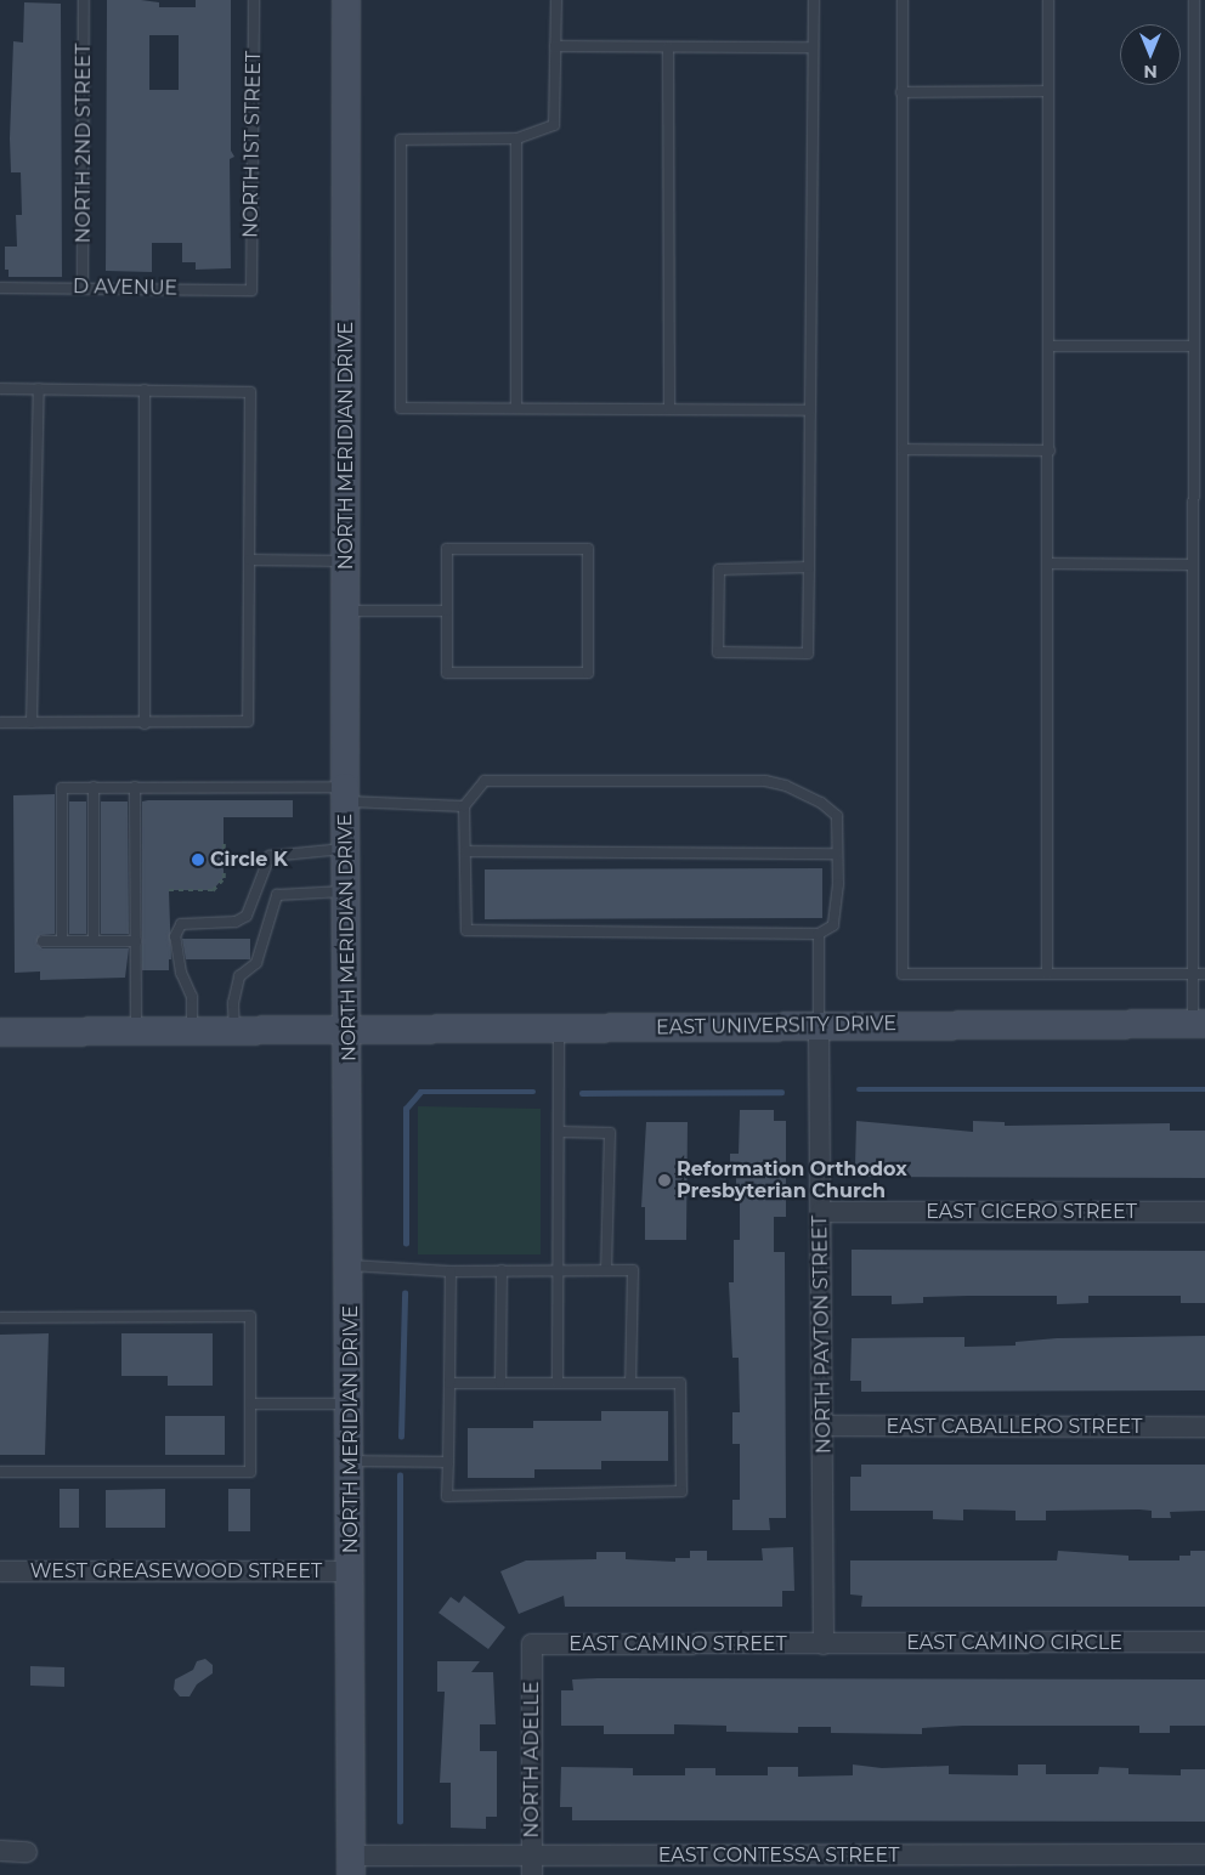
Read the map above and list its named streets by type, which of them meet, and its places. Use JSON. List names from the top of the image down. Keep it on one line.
{"streets":{"street":["NORTH MERIDIAN DRIVE","EAST UNIVERSITY DRIVE","EAST CICERO STREET","NORTH PAYTON STREET","EAST CABALLERO STREET","WEST GREASEWOOD STREET","EAST CAMINO CIRCLE","EAST CAMINO STREET","NORTH ADELLE","EAST CONTESSA STREET"],"lane":["NORTH 2ND STREET","NORTH 1ST STREET","D AVENUE"]},"crossings":[["NORTH 2ND STREET","D AVENUE"],["NORTH 1ST STREET","D AVENUE"],["NORTH MERIDIAN DRIVE","EAST UNIVERSITY DRIVE"],["NORTH MERIDIAN DRIVE","WEST GREASEWOOD STREET"],["NORTH MERIDIAN DRIVE","EAST CONTESSA STREET"],["EAST UNIVERSITY DRIVE","NORTH PAYTON STREET"],["EAST CICERO STREET","NORTH PAYTON STREET"],["NORTH PAYTON STREET","EAST CABALLERO STREET"],["NORTH PAYTON STREET","EAST CAMINO CIRCLE"],["NORTH PAYTON STREET","EAST CAMINO STREET"],["EAST CAMINO CIRCLE","EAST CAMINO STREET"],["EAST CAMINO STREET","NORTH ADELLE"],["NORTH ADELLE","EAST CONTESSA STREET"]],"places":["Circle K","Reformation Orthodox Presbyterian Church"],"north":"bottom"}
